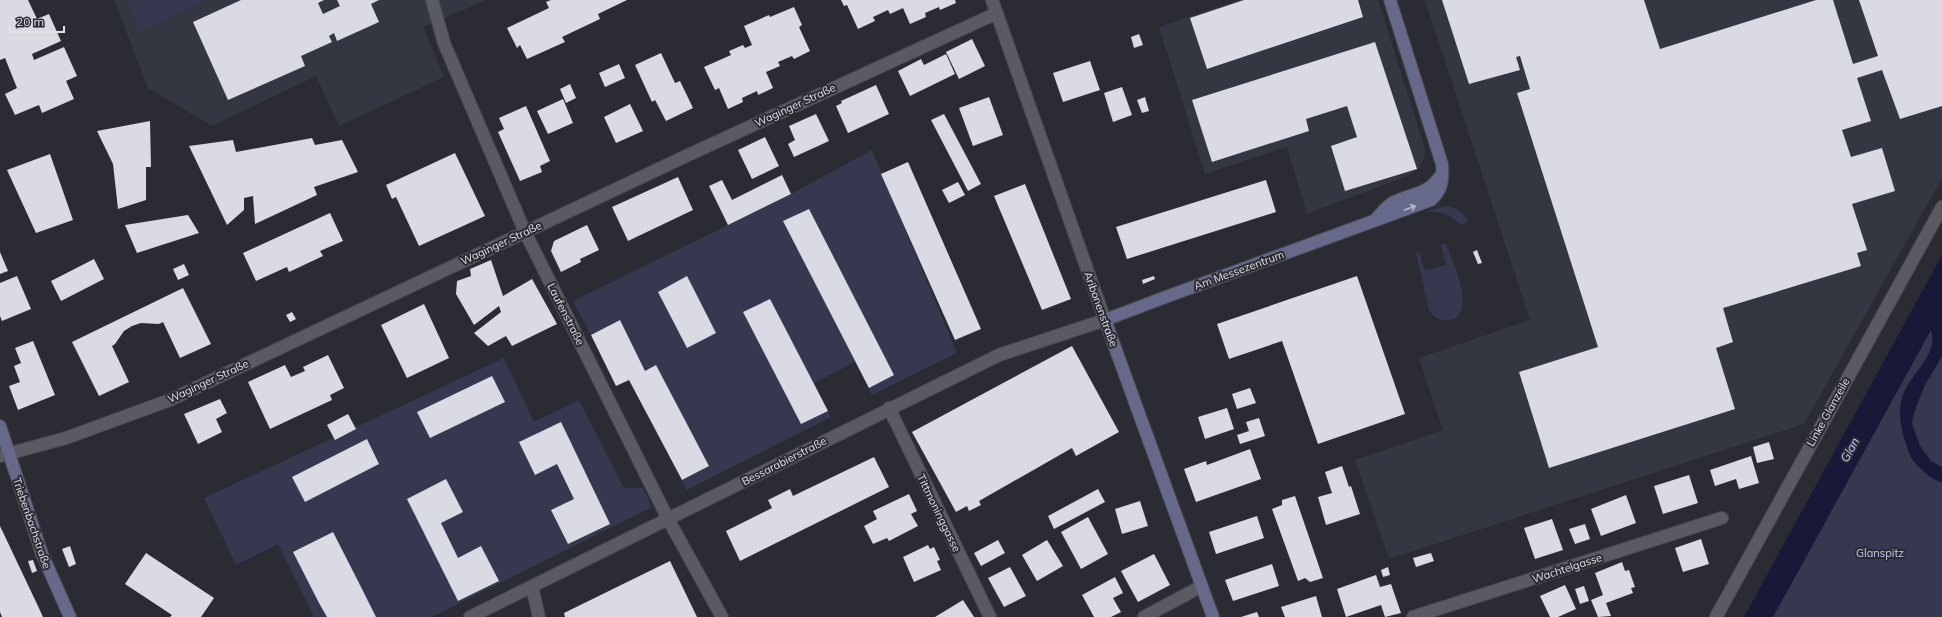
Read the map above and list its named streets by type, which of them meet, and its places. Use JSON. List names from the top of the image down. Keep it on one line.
{"streets":{"street":["Waginger Straße","Am Messezentrum","Aribonenstraße","Laufenstraße","Linke Glanzeile","Bessarabierstraße","Tittmoninggasse","Triebenbachstraße","Wachtelgasse"]},"crossings":[["Waginger Straße","Aribonenstraße"],["Waginger Straße","Laufenstraße"],["Waginger Straße","Triebenbachstraße"],["Am Messezentrum","Aribonenstraße"],["Am Messezentrum","Bessarabierstraße"],["Aribonenstraße","Bessarabierstraße"],["Laufenstraße","Bessarabierstraße"],["Bessarabierstraße","Tittmoninggasse"]],"water":["Glan"],"parks":["Glanspitz"],"scale_bar":"20 m"}
